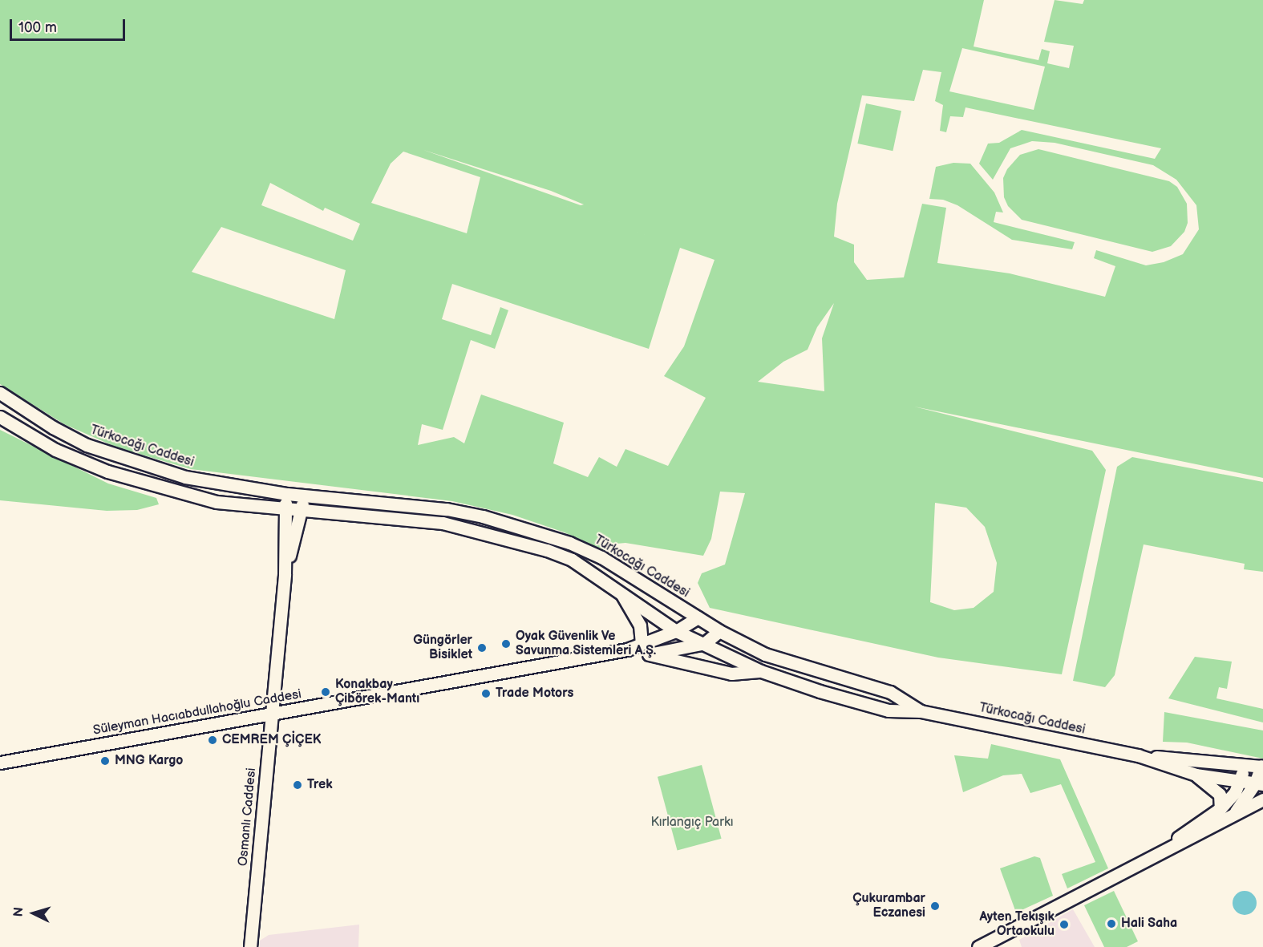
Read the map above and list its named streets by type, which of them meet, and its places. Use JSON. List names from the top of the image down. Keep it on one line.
{"streets":{"main road":["Türkocağı Caddesi","Süleyman Hacıabdullahoğlu Caddesi","Osmanlı Caddesi"]},"crossings":[["Türkocağı Caddesi","Süleyman Hacıabdullahoğlu Caddesi"],["Türkocağı Caddesi","Osmanlı Caddesi"],["Süleyman Hacıabdullahoğlu Caddesi","Osmanlı Caddesi"]],"parks":["Kırlangıç Parkı"],"places":["Oyak Güvenlik Ve Savunma Sistemleri A.Ş.","Güngörler Bisiklet","Konakbay Çibörek-Mantı","Trade Motors","CEMREM ÇİÇEK","MNG Kargo","Trek","Çukurambar Eczanesi","Hali Saha","Ayten Tekışık Ortaokulu"],"scale_bar":"100 m","north":"left"}
